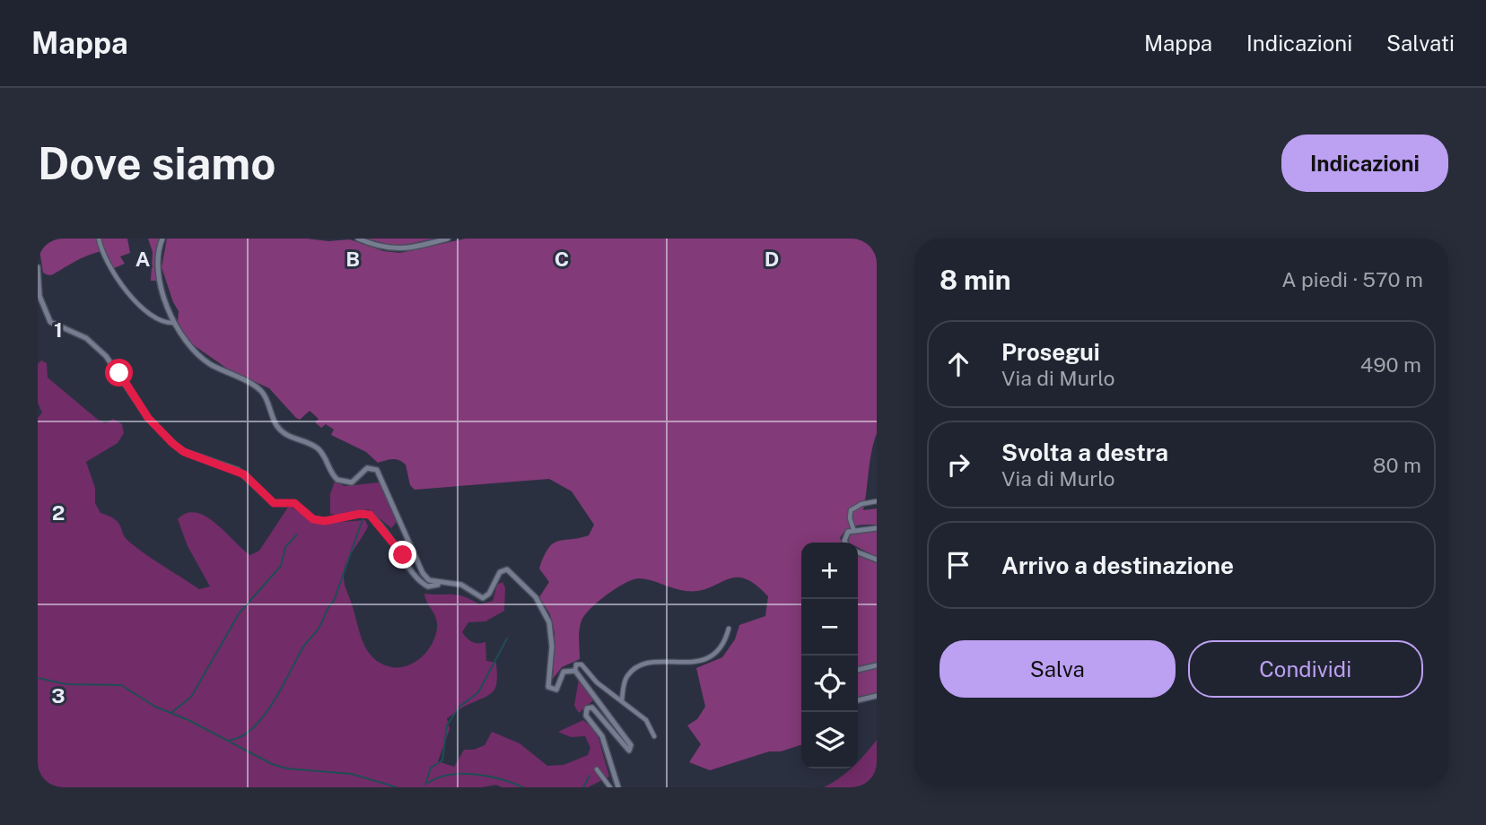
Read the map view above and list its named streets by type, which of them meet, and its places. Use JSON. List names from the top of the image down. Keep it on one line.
{"page":{"header":"Mappa","nav":["Mappa","Indicazioni","Salvati"],"buttons":["Indicazioni",["Salva","Condividi"]],"title":"Dove siamo","heading":["8 min","A piedi · 570 m"],"list":[["Prosegui","Via di Murlo","490 m"],["Svolta a destra","Via di Murlo","80 m"],"Arrivo a destinazione"],"map_buttons":["+","−"]},"grid":{"columns":["A","B","C","D"],"rows":["1","2","3"]}}
